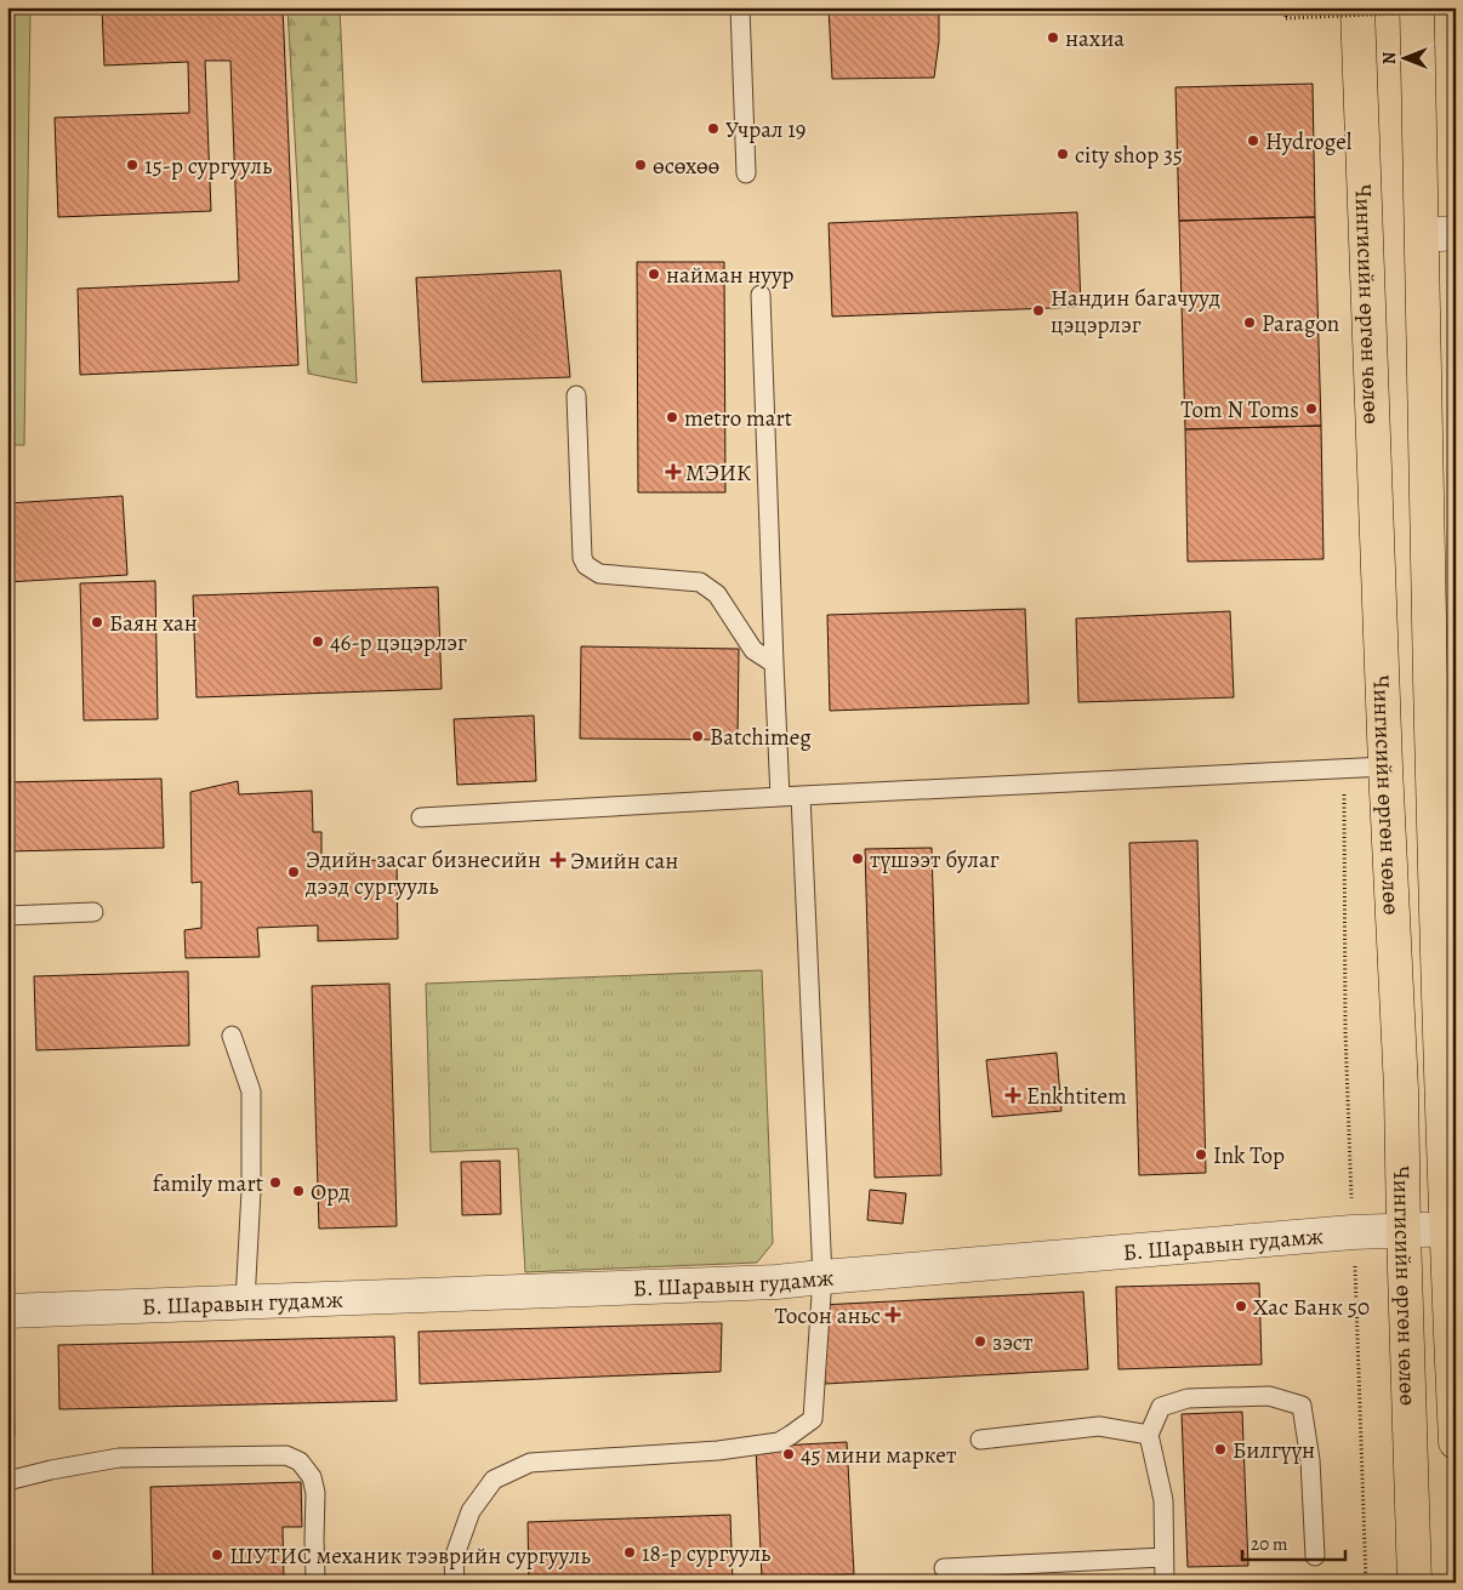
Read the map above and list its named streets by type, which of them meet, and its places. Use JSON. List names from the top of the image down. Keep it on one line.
{"streets":{"highway":["Чингисийн өргөн чөлөө"],"street":["Б. Шаравын гудамж"]},"crossings":[["Чингисийн өргөн чөлөө","Б. Шаравын гудамж"]],"places":{"other":["нахиа","Учрал 19","Hydrogel","city shop 35","15-р сургууль","өсөхөө","найман нуур","Нандин багачууд цэцэрлэг","Paragon","Tom N Toms","metro mart","Баян хан","46-р цэцэрлэг","Batchimeg","түшээт булаг","Эдийн засаг бизнесийн дээд сургууль","Ink Top","family mart","Орд","Хас Банк 50","зэст","Билгүүн","45 мини маркет","18-р сургууль","ШУТИС механик тээврийн сургууль"],"health":["МЭИК","Эмийн сан","Enkhtitem","Тосон аньс"]},"scale_bar":"20 m","north":"left"}
